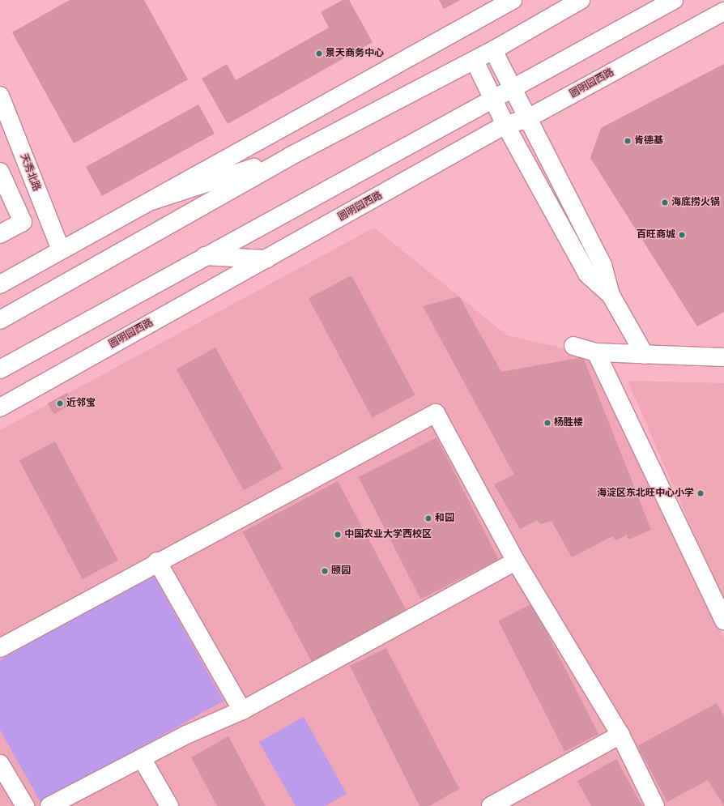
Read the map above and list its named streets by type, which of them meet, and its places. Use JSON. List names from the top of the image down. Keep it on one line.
{"streets":{"street":["圆明园西路","天秀北路"]},"places":["景天商务中心","肯德基","海底捞火锅","百旺商城","近邻宝","杨胜楼","海淀区东北旺中心小学","和园","中国农业大学西校区","颐园"]}
